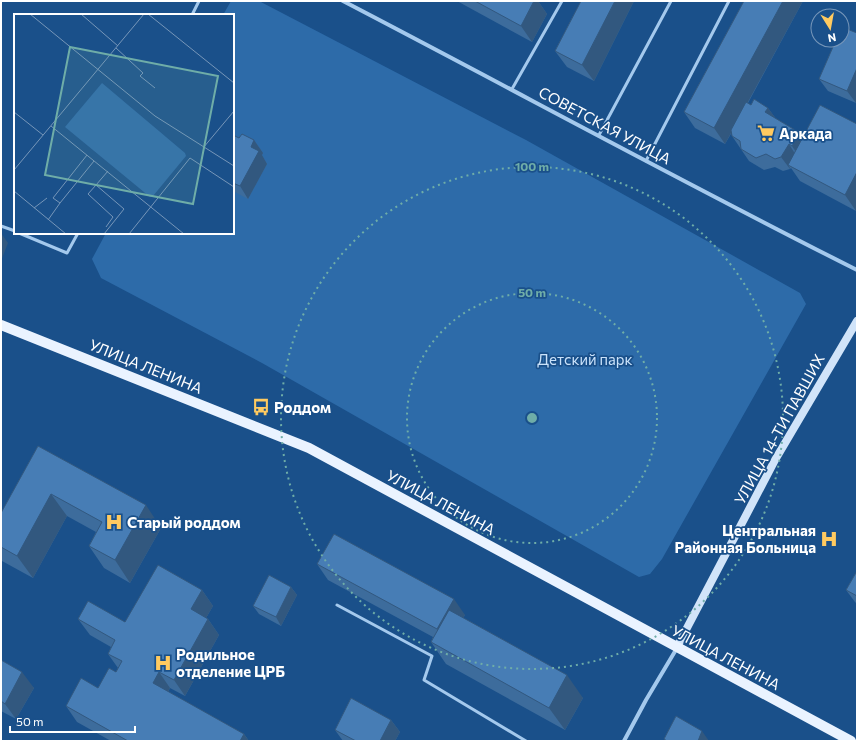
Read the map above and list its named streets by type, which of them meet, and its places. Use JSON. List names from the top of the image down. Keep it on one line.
{"streets":{"main road":["УЛИЦА ЛЕНИНА"],"street":["СОВЕТСКАЯ УЛИЦА","УЛИЦА 14-ТИ ПАВШИХ"]},"crossings":[["УЛИЦА ЛЕНИНА","УЛИЦА 14-ТИ ПАВШИХ"]],"parks":["Детский парк"],"places":{"supermarket":["Аркада"],"bus stop":["Роддом"],"hospital":["Старый роддом","Центральная Районная Больница","Родильное отделение ЦРБ"]},"scale_bar":"50 m","north":"bottom","rings":["100 m","50 m"]}
